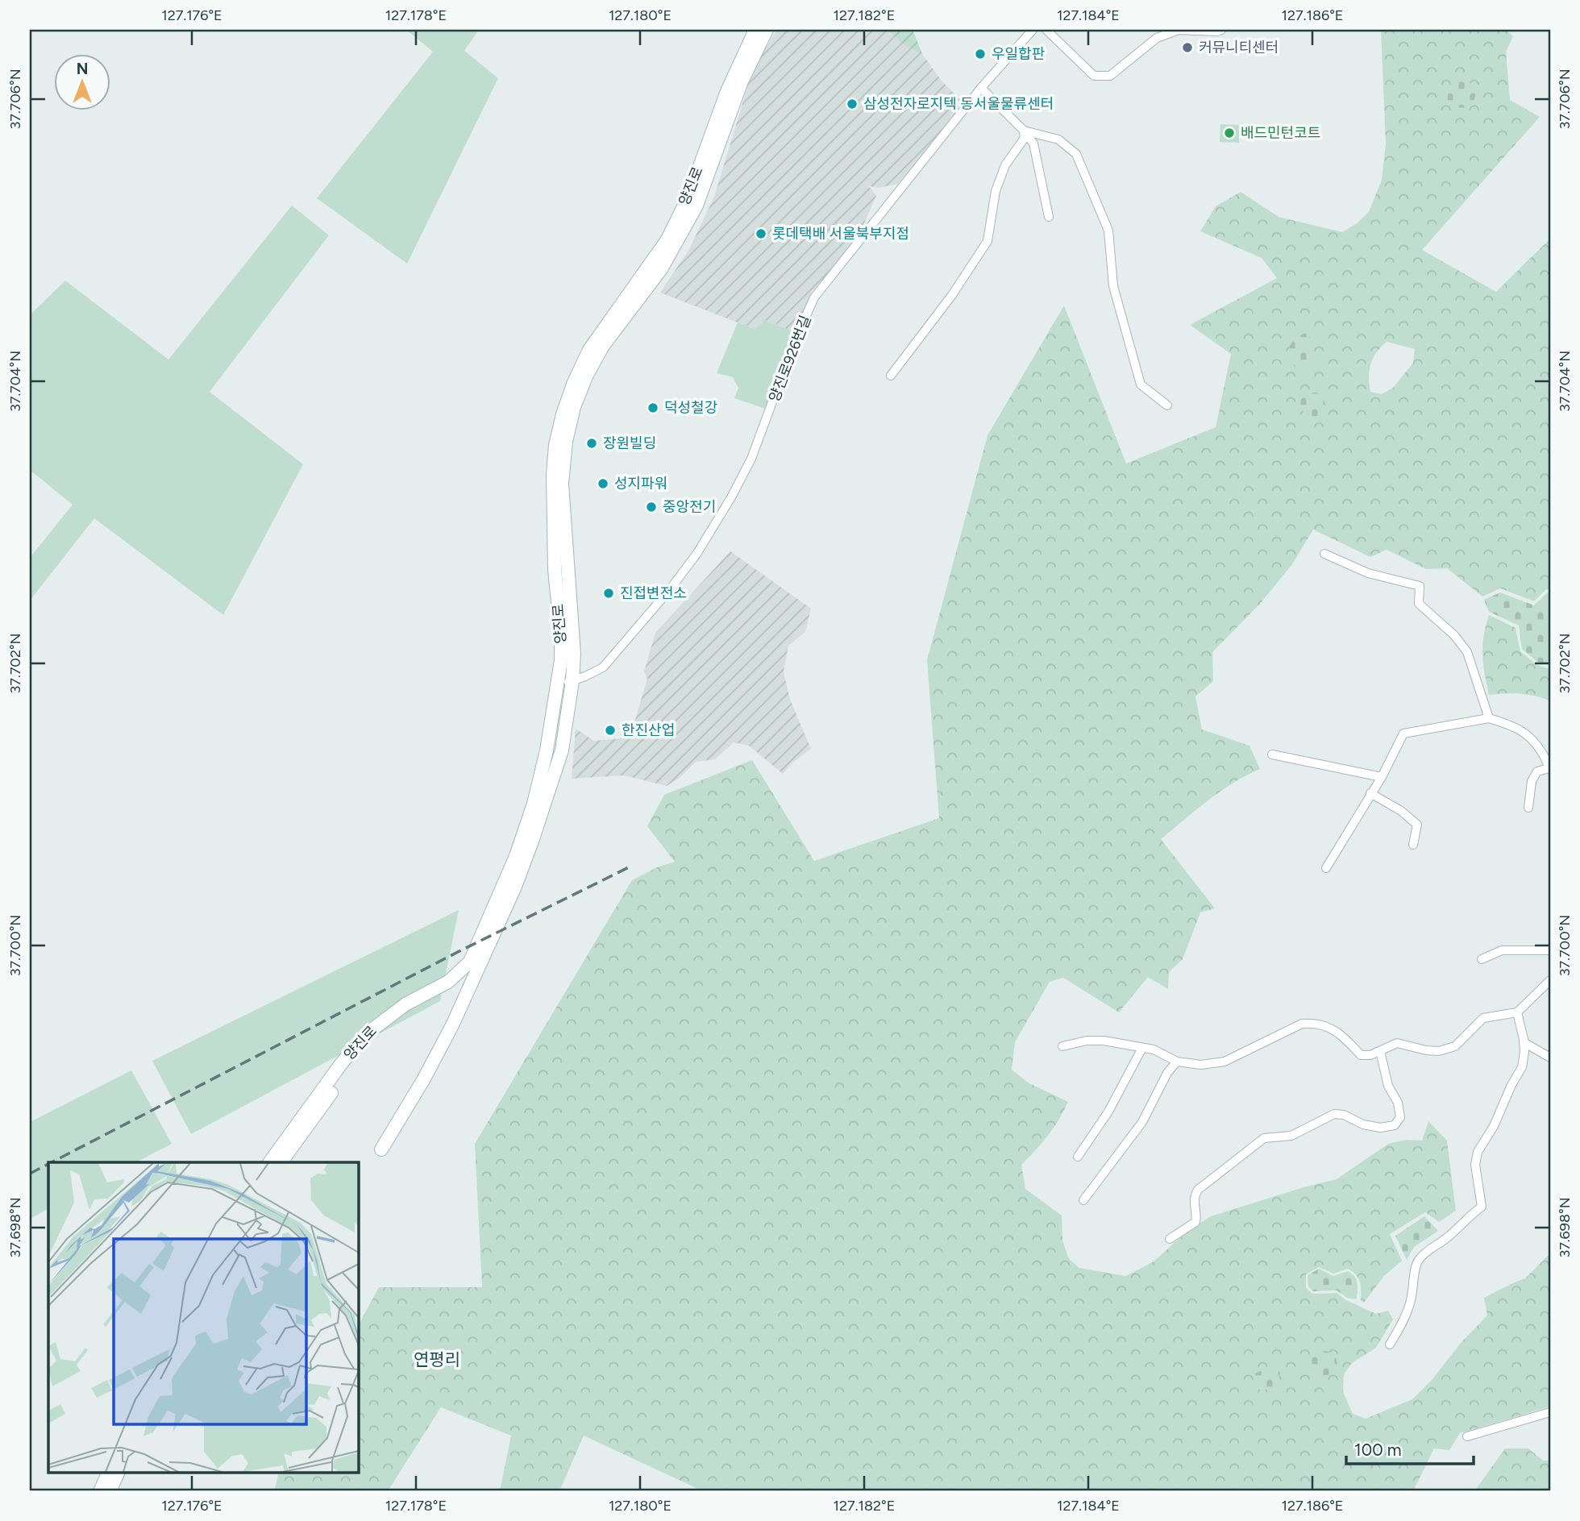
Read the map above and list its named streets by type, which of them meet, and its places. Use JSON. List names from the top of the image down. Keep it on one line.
{"streets":{"main road":["양진로"],"street":["양진로926번길"]},"crossings":[["양진로","양진로926번길"]],"districts":["연평리"],"places":["커뮤니티센터","우일합판","삼성전자로지텍 동서울물류센터","배드민턴코트","롯데택배 서울북부지점","덕성철강","장원빌딩","성지파워","중앙전기","진접변전소","한진산업"],"scale_bar":"100 m","north":"top","coordinates":["127.176°E","127.178°E","127.180°E","127.182°E","127.184°E","127.186°E","37.706°N","37.704°N","37.702°N","37.700°N","37.698°N"]}
